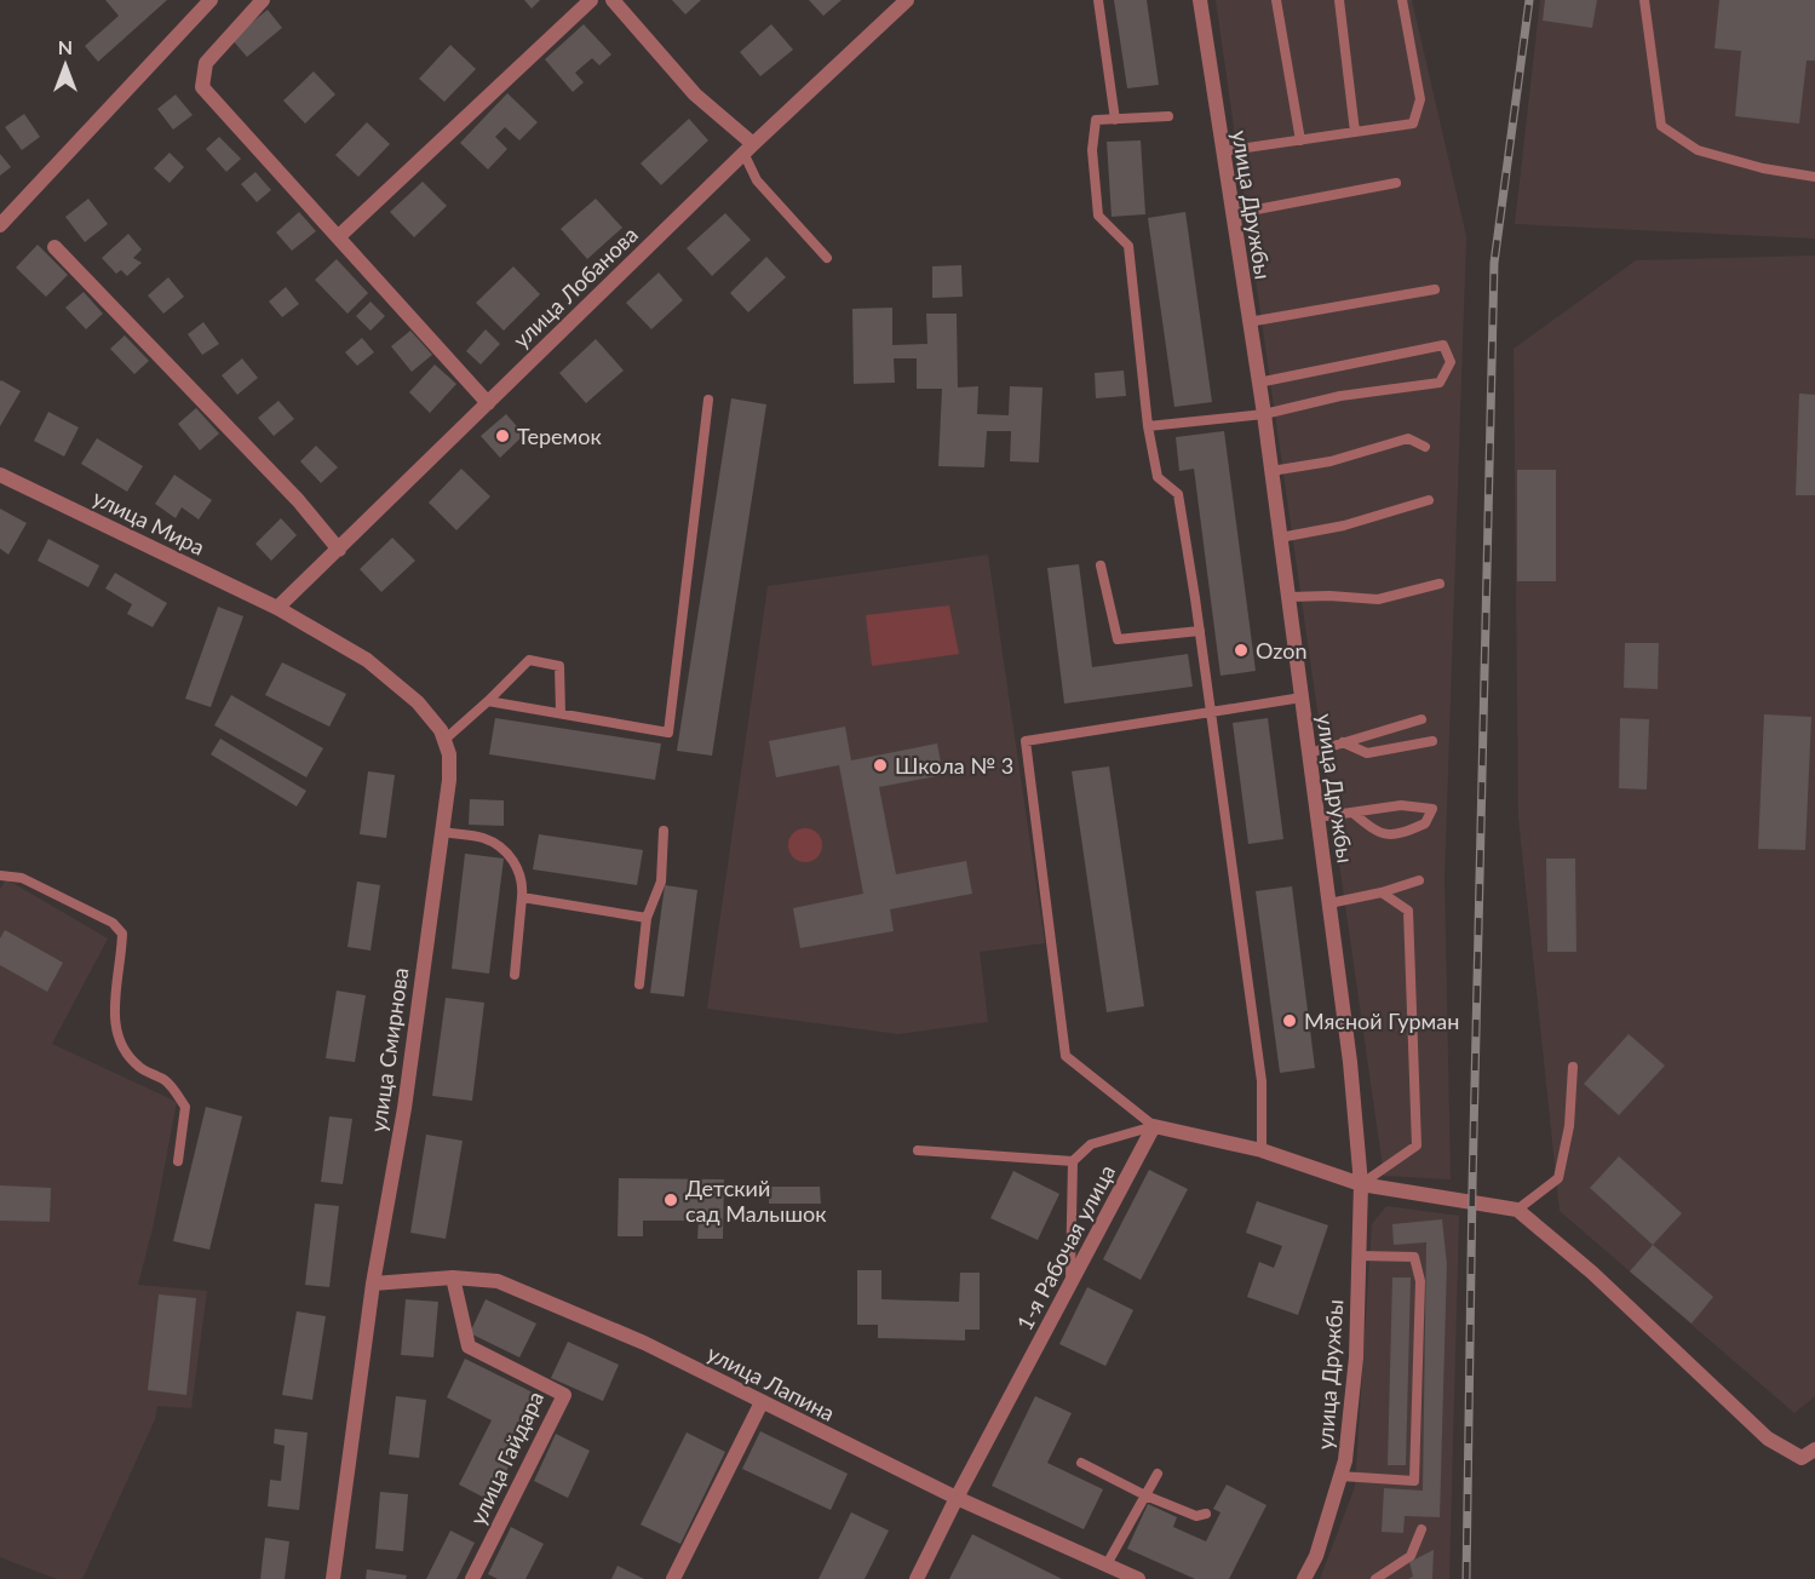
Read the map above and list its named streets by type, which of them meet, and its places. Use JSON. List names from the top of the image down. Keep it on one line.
{"streets":{"street":["улица Дружбы","улица Лобанова","улица Мира","улица Смирнова","1-я Рабочая улица","улица Лапина","улица Гайдара"]},"crossings":[["улица Лобанова","улица Мира"],["улица Лобанова","улица Смирнова"],["улица Мира","улица Смирнова"],["улица Смирнова","улица Лапина"],["1-я Рабочая улица","улица Лапина"],["улица Лапина","улица Гайдара"]],"places":["Теремок","Ozon","Школа № 3","Мясной Гурман","Детский сад Малышок"],"north":"top"}
